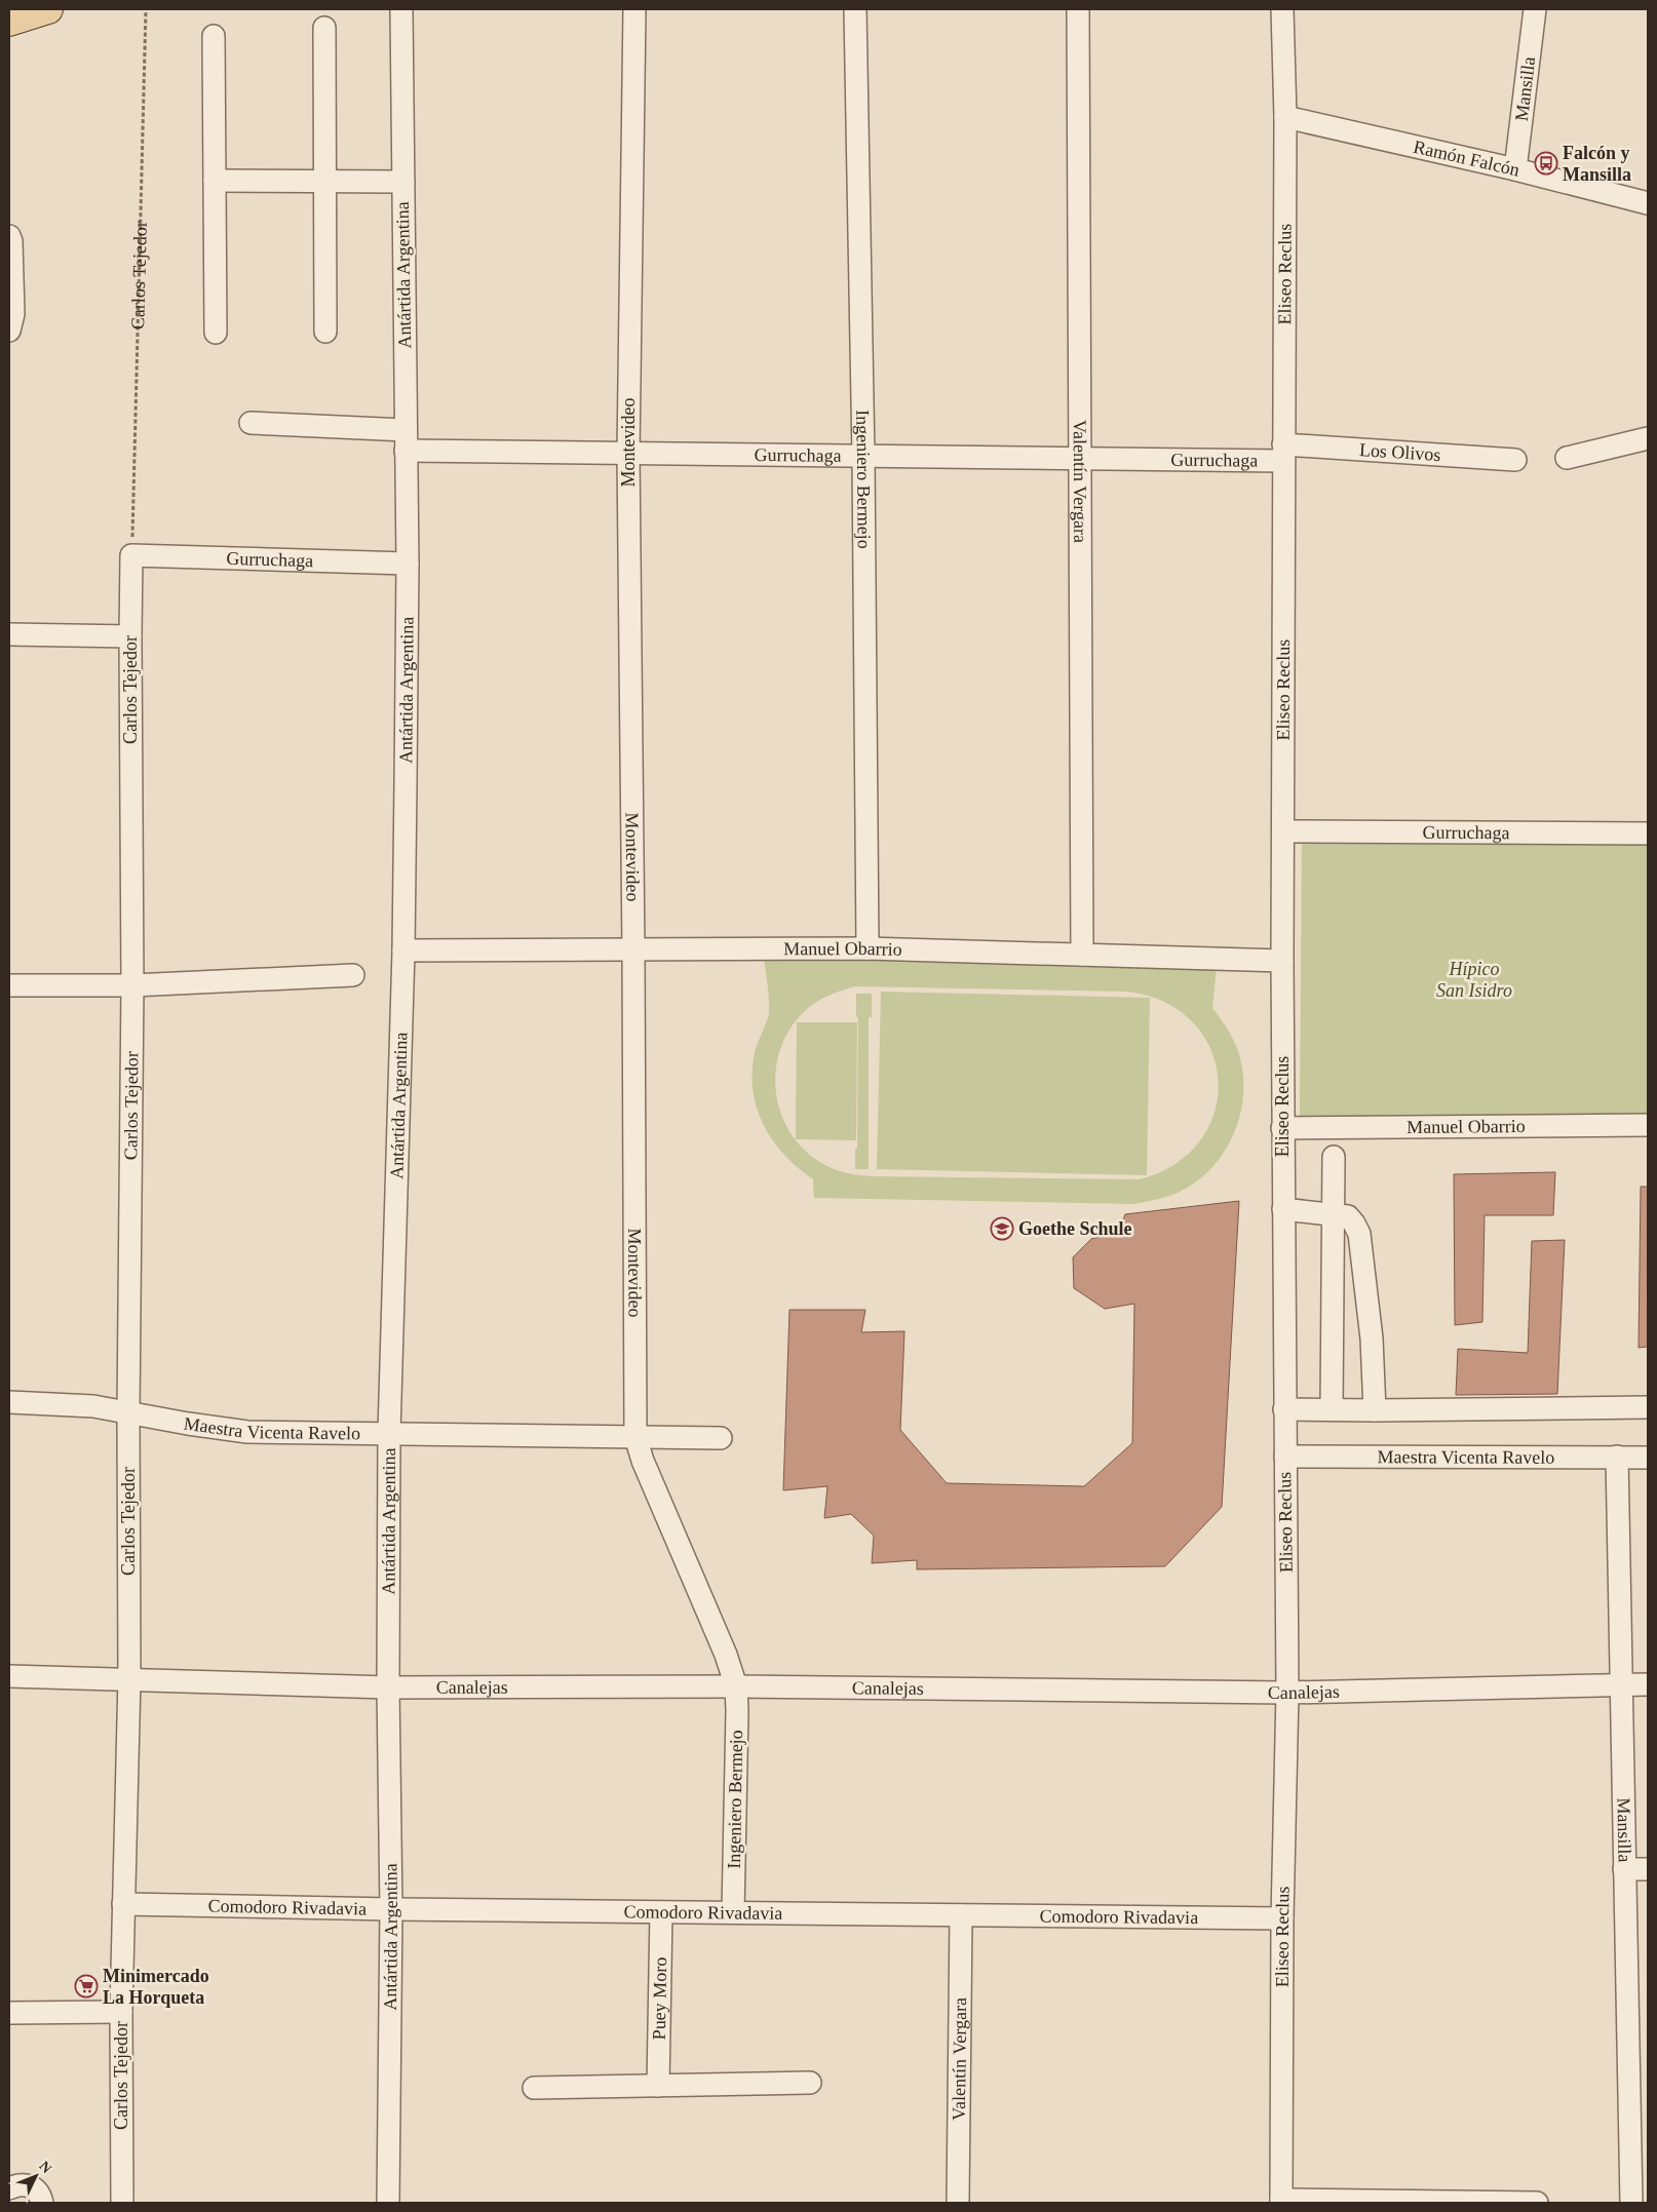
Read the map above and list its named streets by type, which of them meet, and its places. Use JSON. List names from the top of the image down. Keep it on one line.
{"streets":{"street":["Mansilla","Ramón Falcón","Carlos Tejedor","Antártida Argentina","Eliseo Reclus","Montevideo","Los Olivos","Gurruchaga","Ingeniero Bermejo","Valentín Vergara","Manuel Obarrio","Maestra Vicenta Ravelo","Canalejas","Comodoro Rivadavia","Puey Moro"]},"crossings":[["Mansilla","Ramón Falcón"],["Mansilla","Maestra Vicenta Ravelo"],["Mansilla","Canalejas"],["Ramón Falcón","Eliseo Reclus"],["Carlos Tejedor","Gurruchaga"],["Carlos Tejedor","Maestra Vicenta Ravelo"],["Carlos Tejedor","Canalejas"],["Carlos Tejedor","Comodoro Rivadavia"],["Antártida Argentina","Gurruchaga"],["Antártida Argentina","Manuel Obarrio"],["Antártida Argentina","Maestra Vicenta Ravelo"],["Antártida Argentina","Canalejas"],["Antártida Argentina","Comodoro Rivadavia"],["Eliseo Reclus","Los Olivos"],["Eliseo Reclus","Gurruchaga"],["Eliseo Reclus","Manuel Obarrio"],["Eliseo Reclus","Maestra Vicenta Ravelo"],["Eliseo Reclus","Canalejas"],["Eliseo Reclus","Comodoro Rivadavia"],["Montevideo","Gurruchaga"],["Montevideo","Ingeniero Bermejo"],["Montevideo","Manuel Obarrio"],["Montevideo","Maestra Vicenta Ravelo"],["Montevideo","Canalejas"],["Los Olivos","Gurruchaga"],["Gurruchaga","Ingeniero Bermejo"],["Gurruchaga","Valentín Vergara"],["Ingeniero Bermejo","Manuel Obarrio"],["Ingeniero Bermejo","Canalejas"],["Ingeniero Bermejo","Comodoro Rivadavia"],["Valentín Vergara","Manuel Obarrio"],["Valentín Vergara","Comodoro Rivadavia"],["Comodoro Rivadavia","Puey Moro"]],"parks":["Hípico San Isidro"],"places":{"bus stop":["Falcón y Mansilla"],"school or university":["Goethe Schule"],"supermarket":["Minimercado La Horqueta"]},"north":"top right"}
